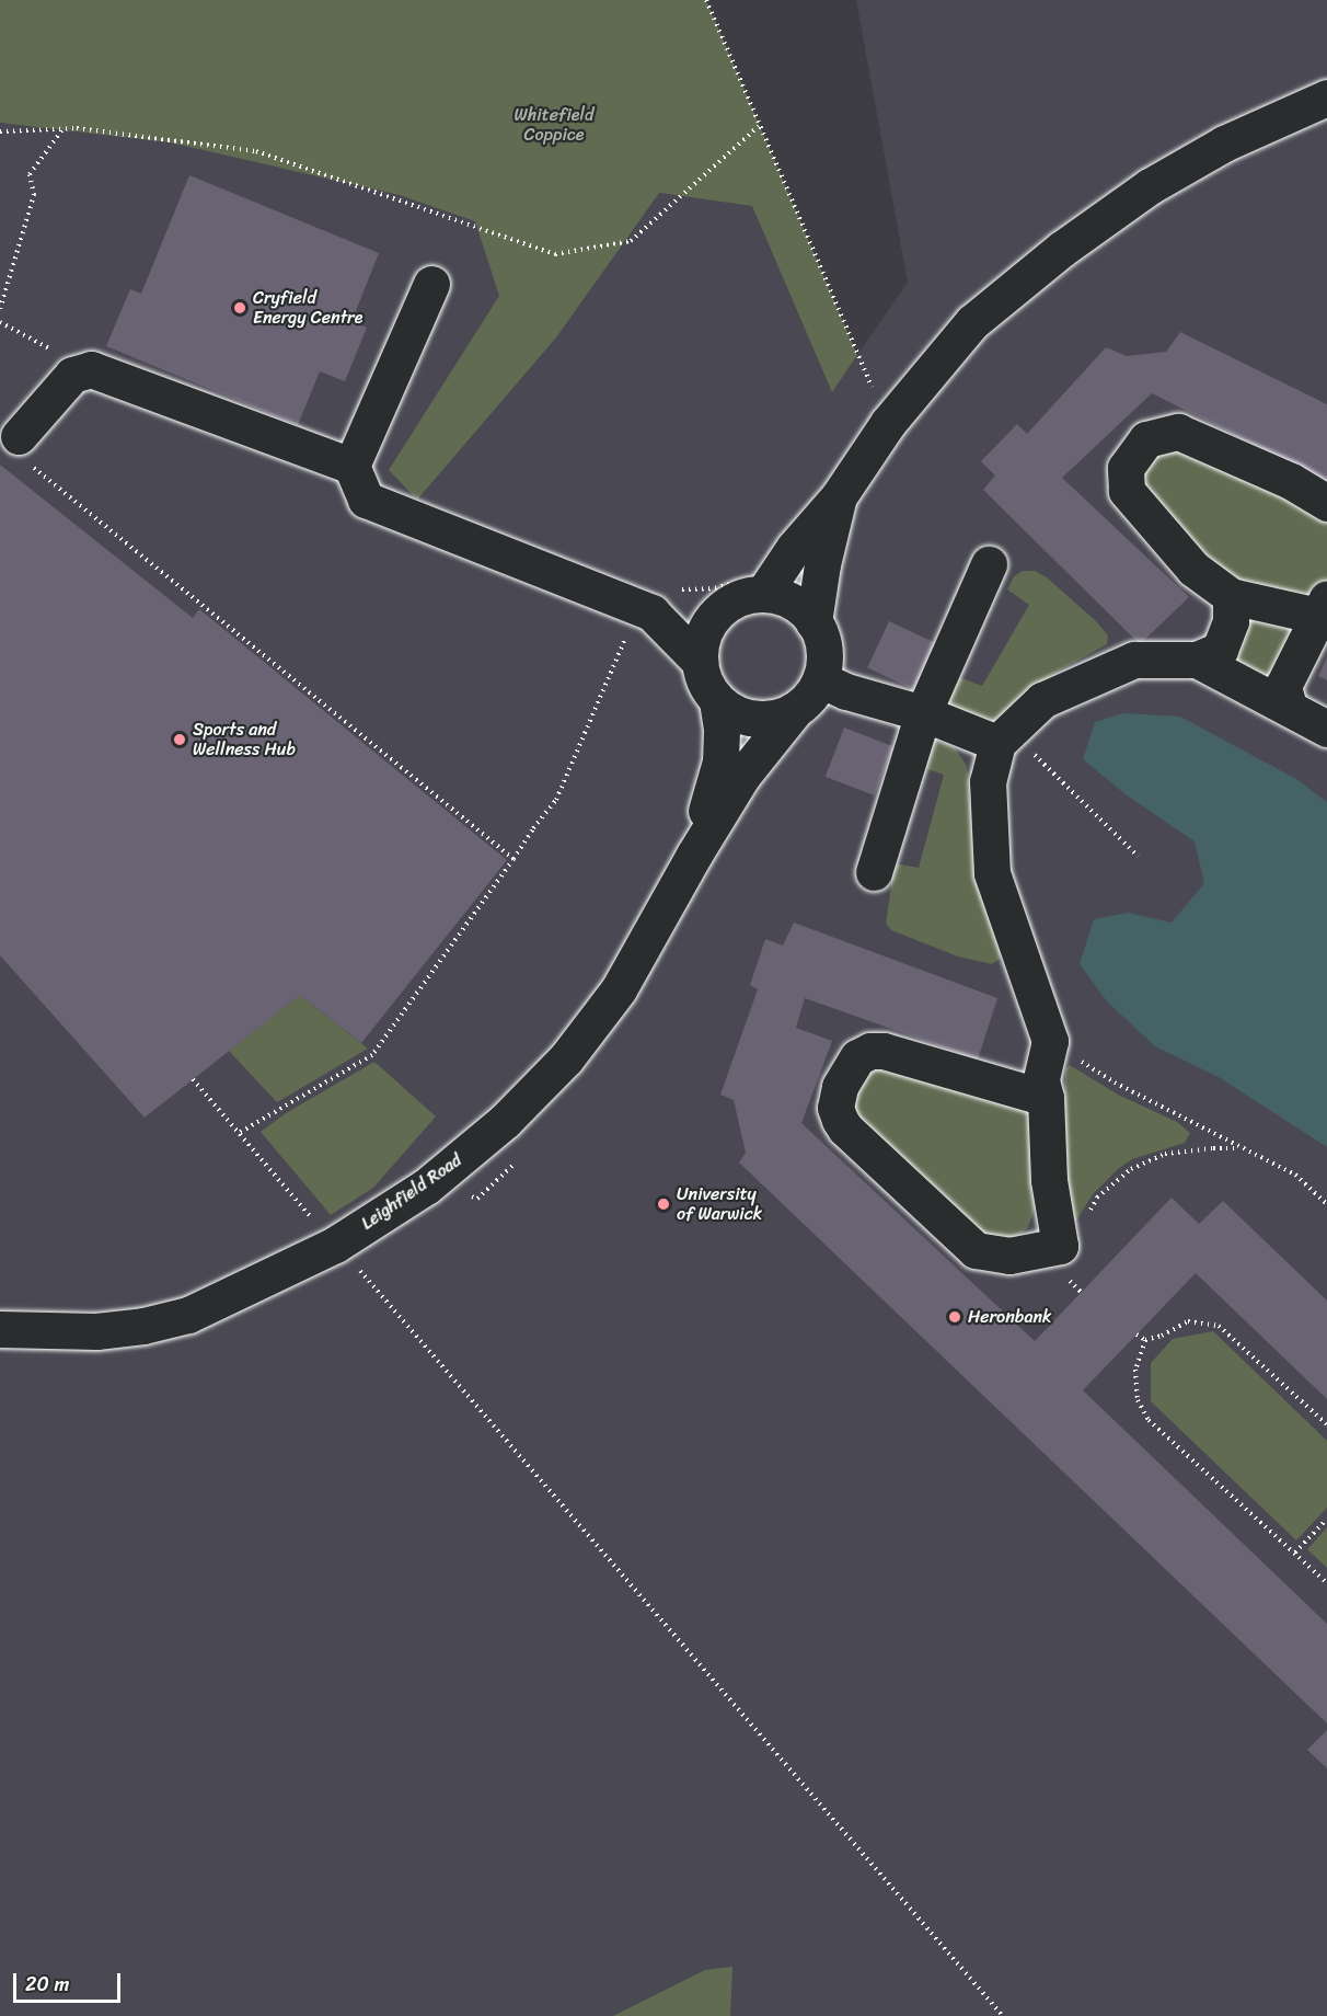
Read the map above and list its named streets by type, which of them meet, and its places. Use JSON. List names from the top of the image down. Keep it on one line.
{"streets":{"lane":["Leighfield Road"]},"parks":["Whitefield Coppice"],"places":["Cryfield Energy Centre","Sports and Wellness Hub","University of Warwick","Heronbank"],"scale_bar":"20 m"}
